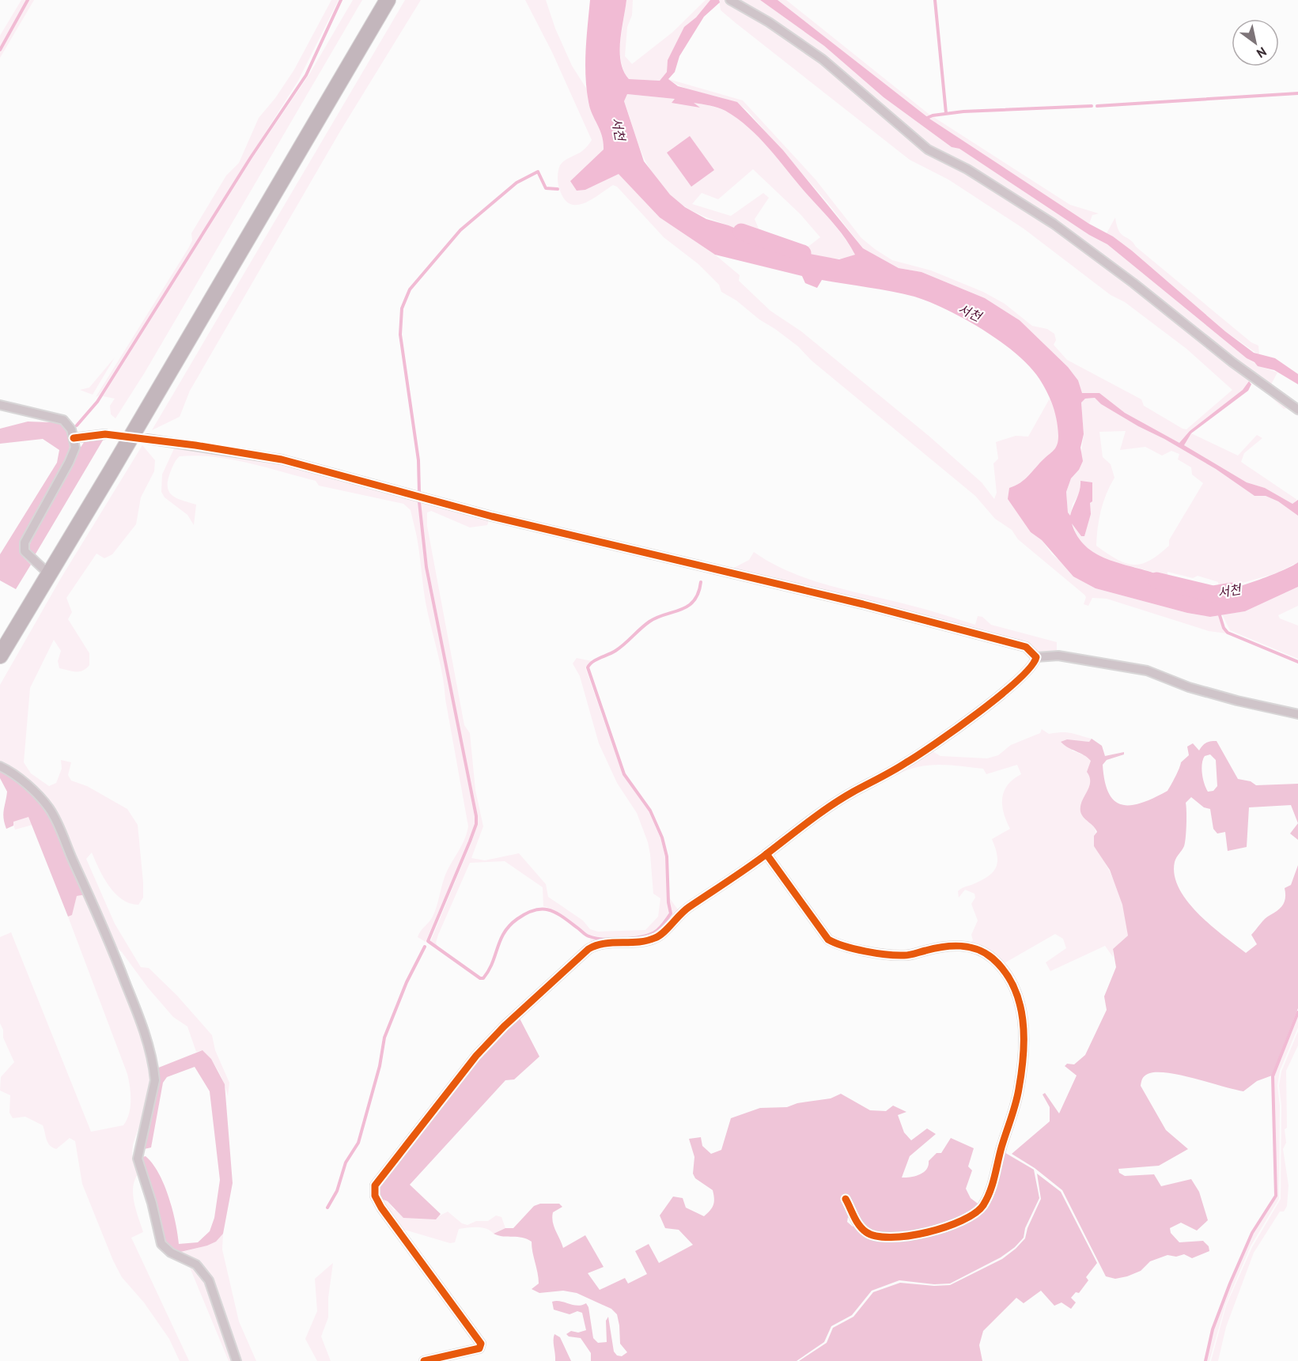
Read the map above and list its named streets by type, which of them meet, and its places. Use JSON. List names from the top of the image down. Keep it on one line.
{"water":["서천"],"north":"bottom right"}
